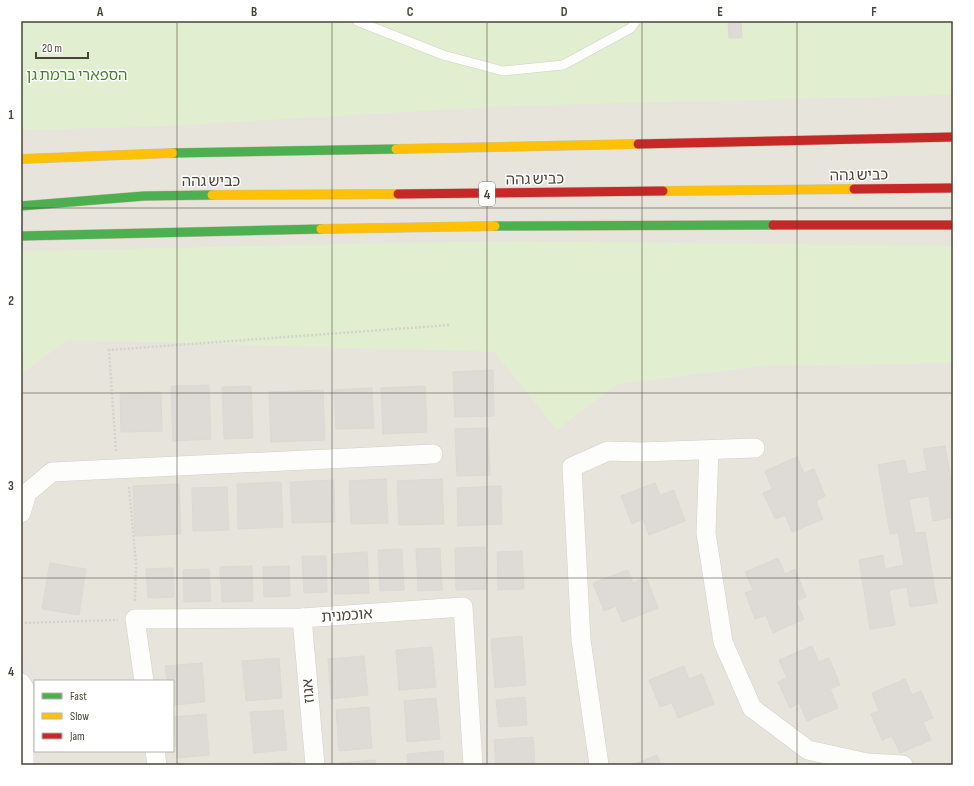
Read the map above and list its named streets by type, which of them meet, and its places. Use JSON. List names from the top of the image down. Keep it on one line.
{"streets":{"highway":["כביש גהה","4"],"street":["אוכמנית","אגוז"]},"crossings":[["אוכמנית","אגוז"]],"parks":["הספארי ברמת גן"],"legend":["Fast","Slow","Jam"],"scale_bar":"20 m","grid":{"columns":["A","B","C","D","E","F"],"rows":["1","2","3","4"]}}
